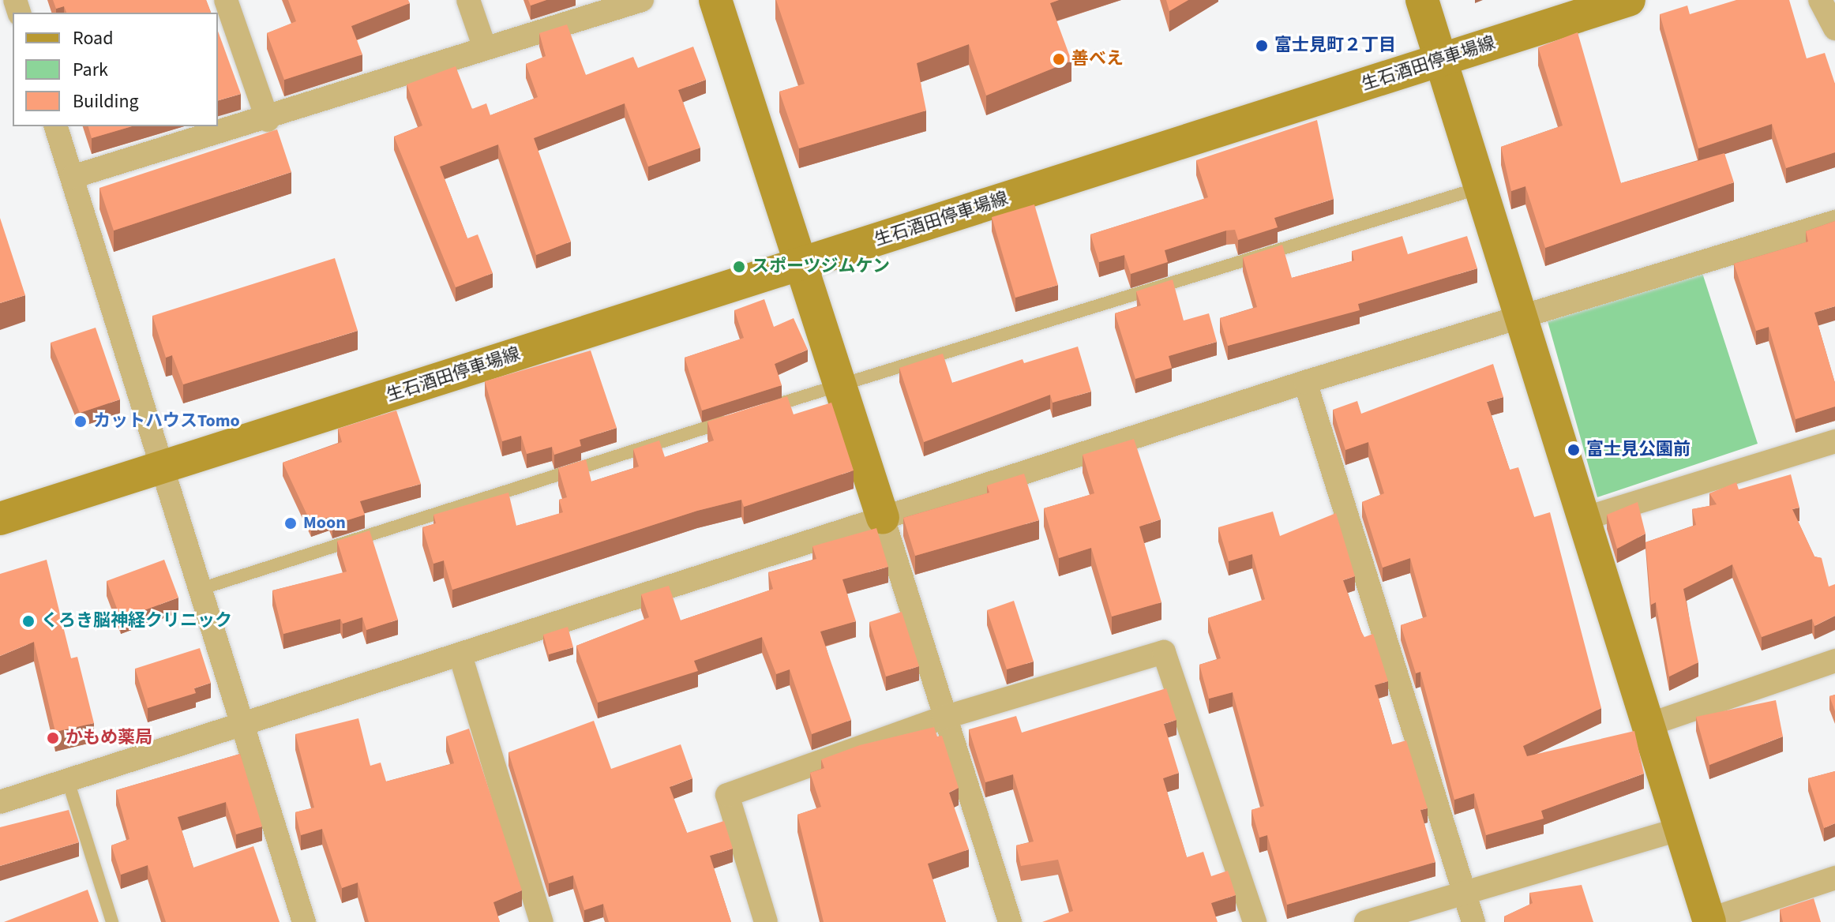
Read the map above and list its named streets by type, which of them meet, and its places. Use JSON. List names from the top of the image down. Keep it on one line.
{"streets":{"main road":["生石酒田停車場線"]},"places":["富士見町２丁目","善べえ","スポーツジムケン","カットハウスTomo","富士見公園前","Moon","くろき脳神経クリニック","かもめ薬局"],"legend":["Road","Park","Building"]}
